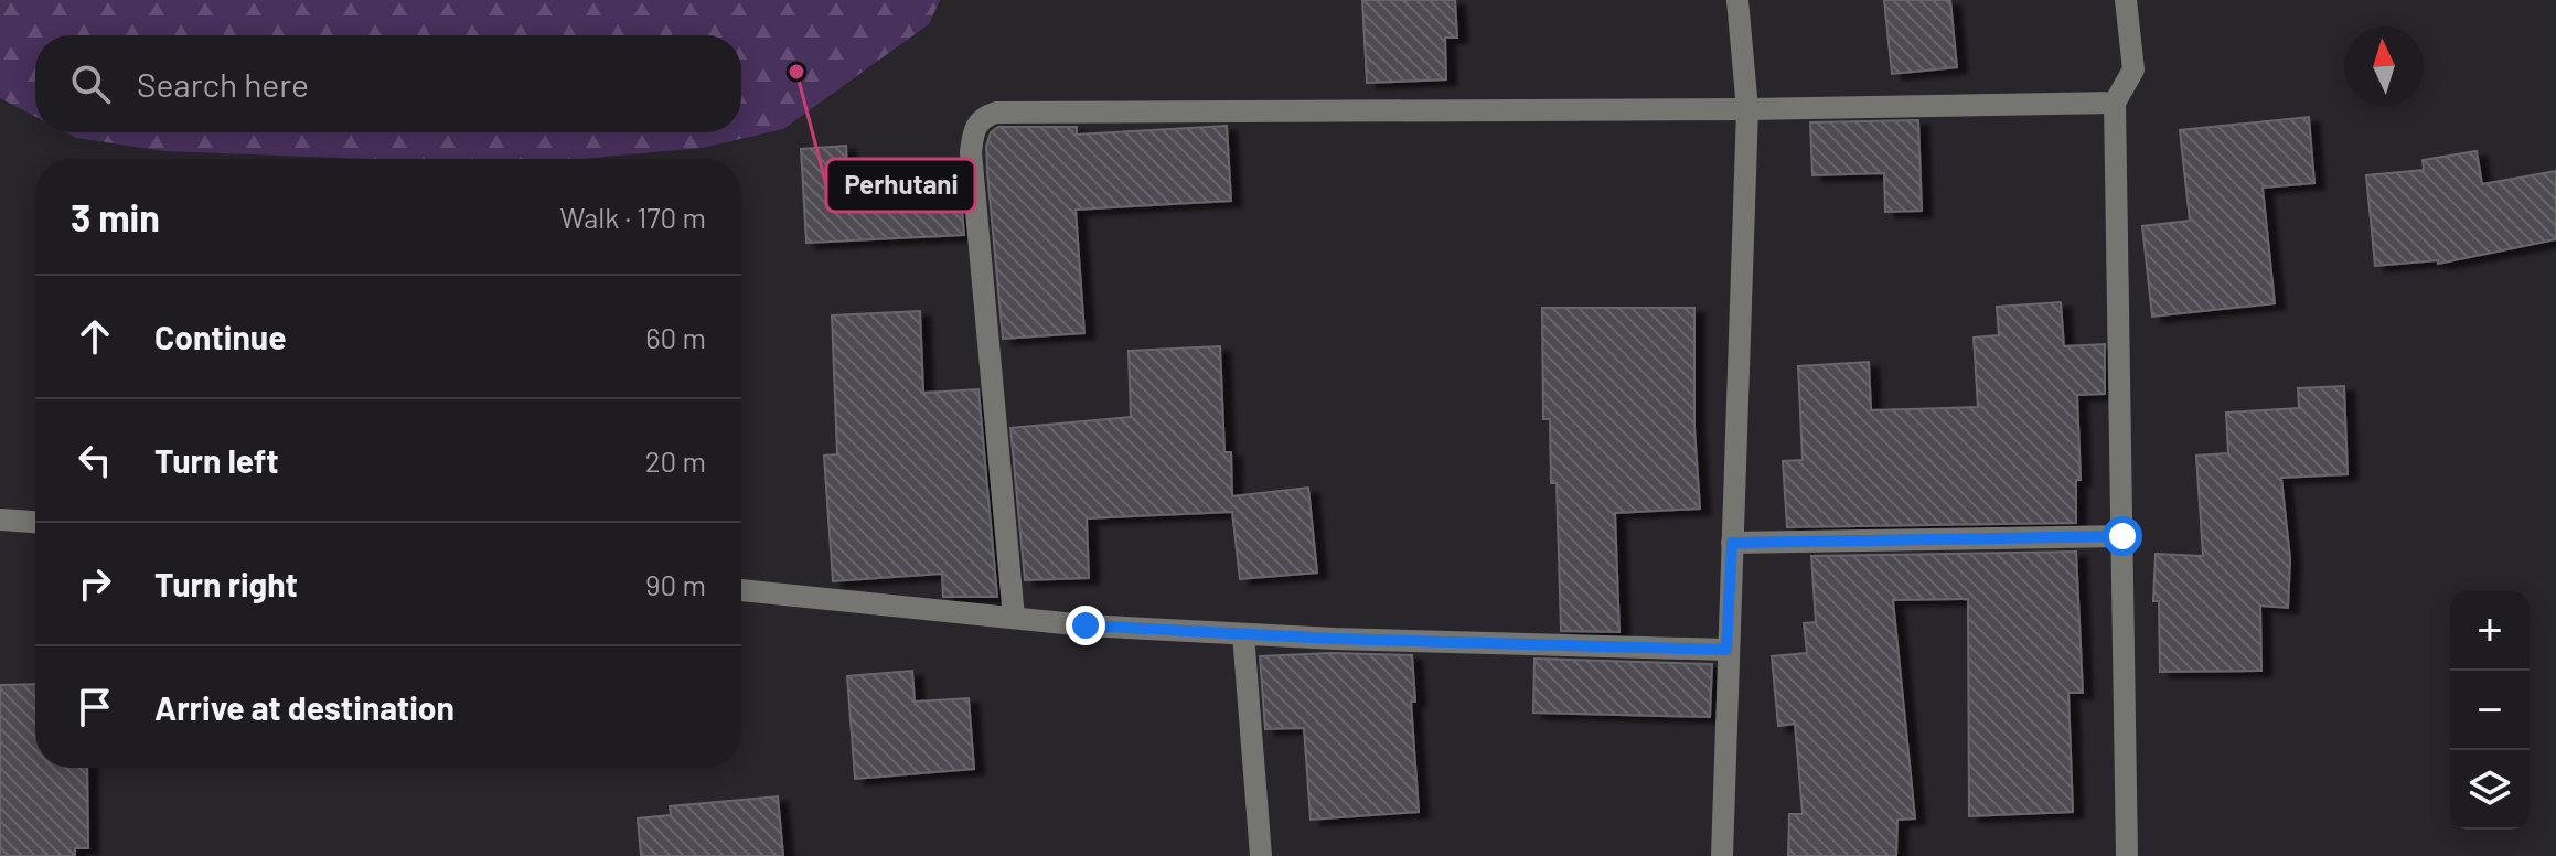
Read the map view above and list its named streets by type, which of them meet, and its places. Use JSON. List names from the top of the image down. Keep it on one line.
{"places":["Perhutani"],"north":"top","page":{"search":"Search here","heading":["3 min","Walk · 170 m"],"list":[["Continue","60 m"],["Turn left","20 m"],["Turn right","90 m"],"Arrive at destination"],"map_buttons":["+","−"]}}
